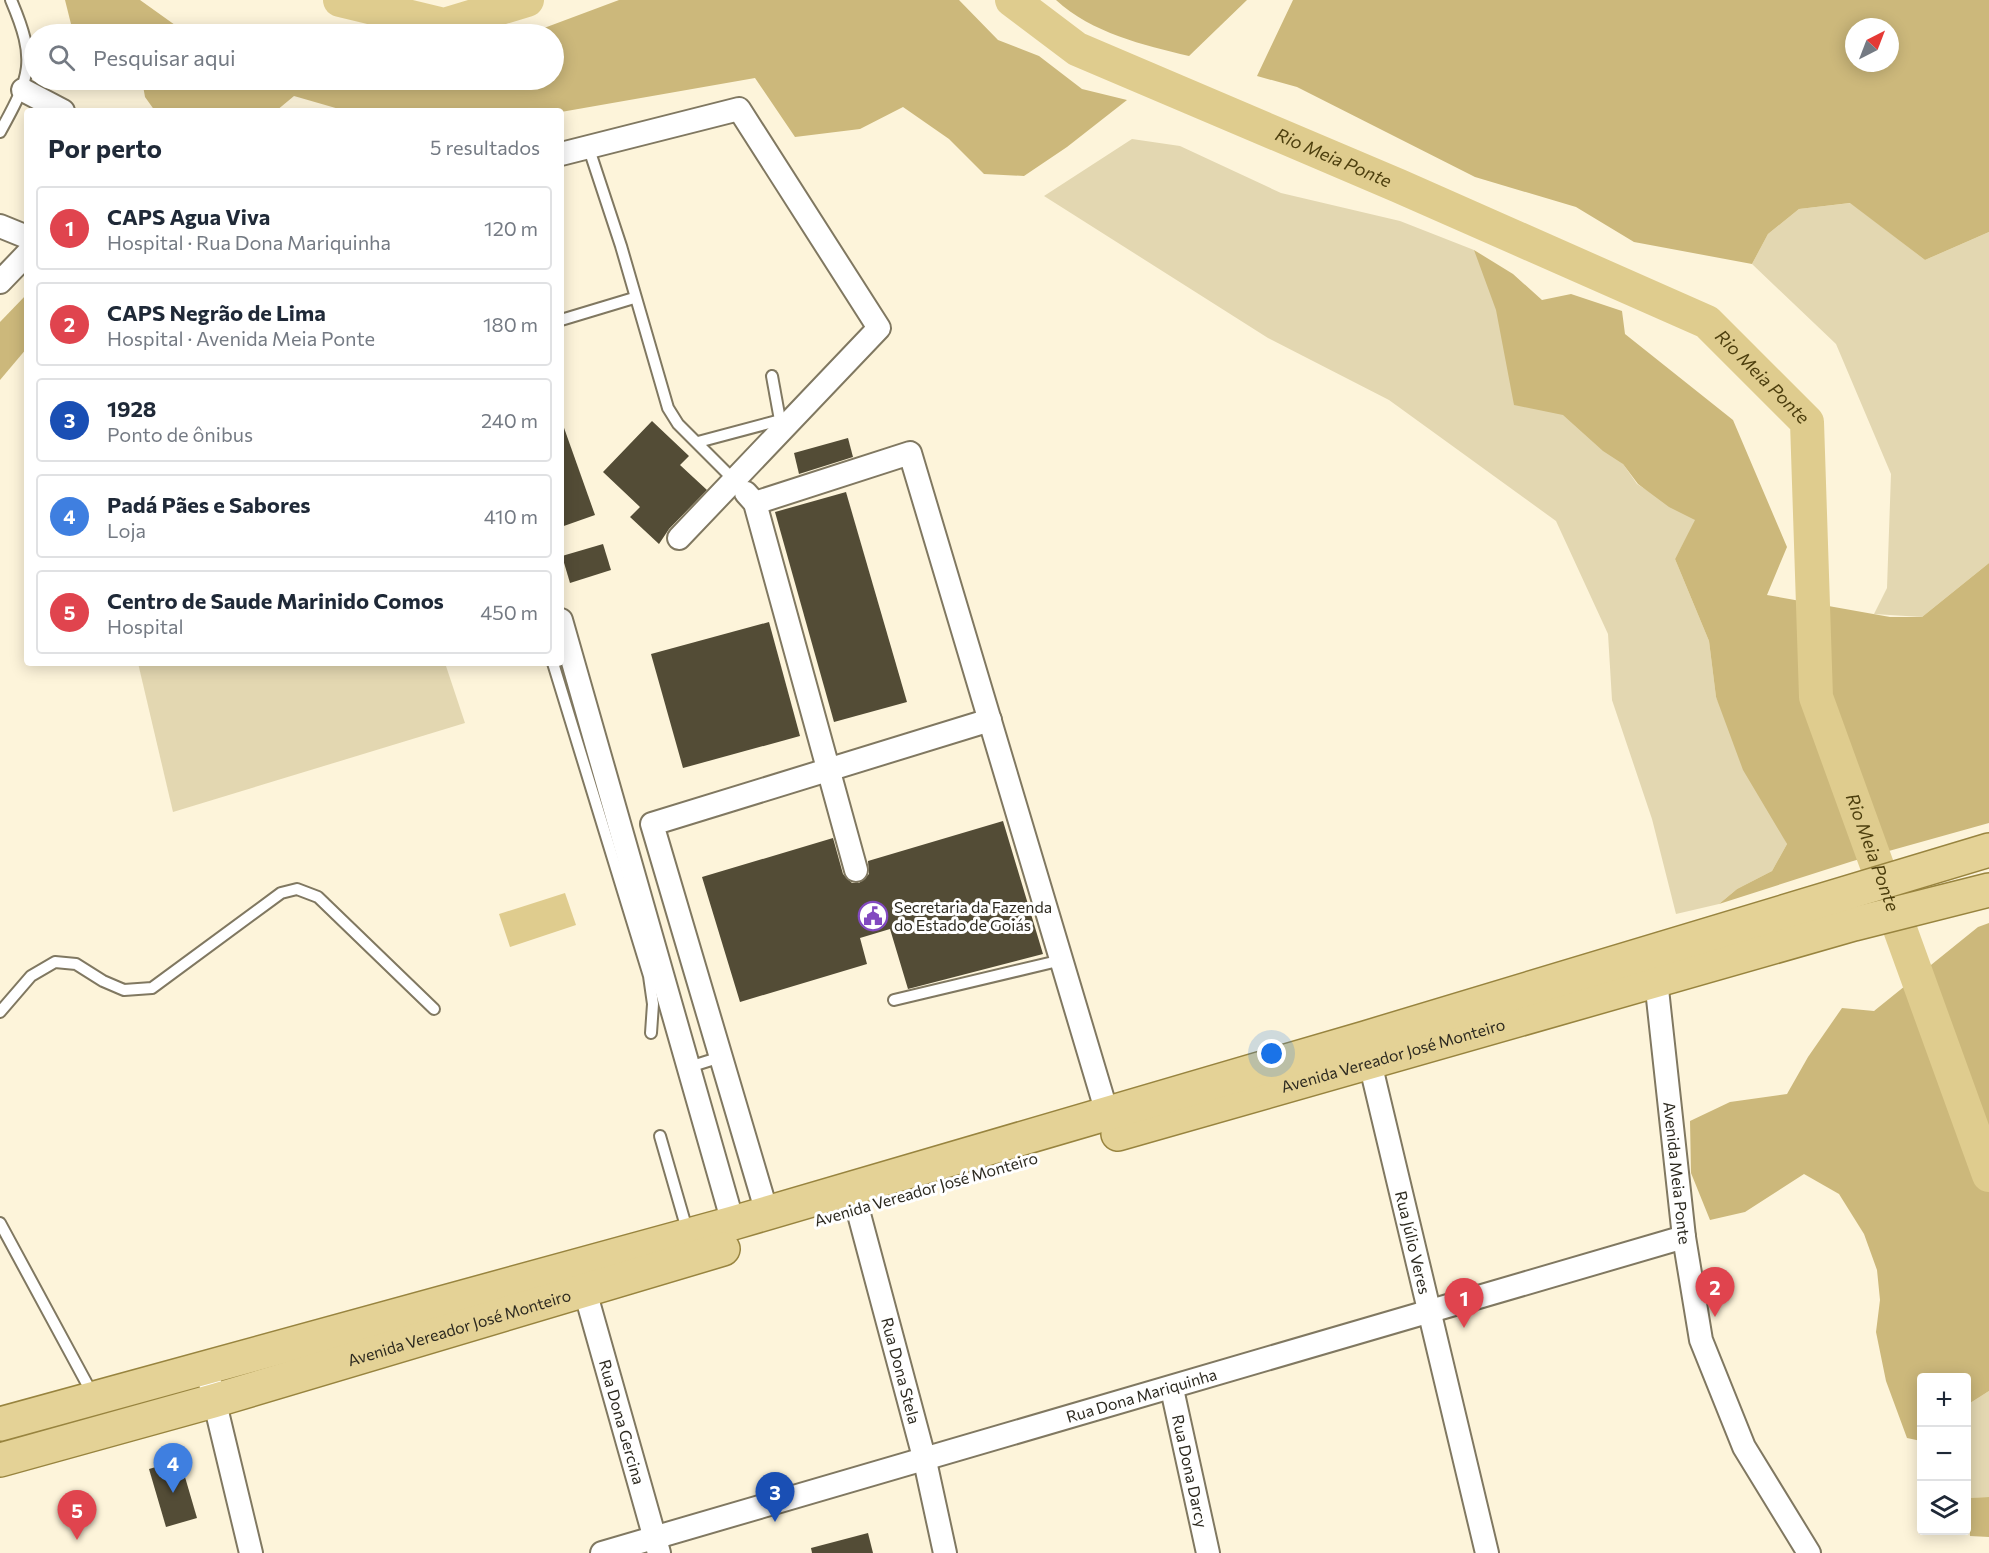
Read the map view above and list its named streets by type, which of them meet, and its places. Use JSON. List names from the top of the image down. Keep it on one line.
{"streets":{"main road":["Avenida Vereador José Monteiro"],"street":["Avenida Meia Ponte","Rua Júlio Veres","Rua Dona Stela","Rua Dona Mariquinha","Rua Dona Gercina","Rua Dona Darcy"]},"crossings":[["Avenida Vereador José Monteiro","Avenida Meia Ponte"],["Avenida Vereador José Monteiro","Rua Júlio Veres"],["Avenida Vereador José Monteiro","Rua Dona Stela"],["Avenida Vereador José Monteiro","Rua Dona Gercina"],["Avenida Meia Ponte","Rua Dona Mariquinha"],["Rua Júlio Veres","Rua Dona Mariquinha"],["Rua Dona Stela","Rua Dona Mariquinha"],["Rua Dona Mariquinha","Rua Dona Gercina"],["Rua Dona Mariquinha","Rua Dona Darcy"]],"water":["Rio Meia Ponte"],"places":{"public building":["Secretaria da Fazenda do Estado de Goiás"]},"north":"top right","page":{"search":"Pesquisar aqui","heading":["Por perto","5 resultados"],"list":[{"mark":"1","name":"CAPS Agua Viva","note":"Hospital · Rua Dona Mariquinha","value":"120 m"},{"mark":"2","name":"CAPS Negrão de Lima","note":"Hospital · Avenida Meia Ponte","value":"180 m"},{"mark":"3","name":"1928","note":"Ponto de ônibus","value":"240 m"},{"mark":"4","name":"Padá Pães e Sabores","note":"Loja","value":"410 m"},{"mark":"5","name":"Centro de Saude Marinido Comos","note":"Hospital","value":"450 m"}],"pins":["2","1","4","3","5"],"map_buttons":["+","−"]}}
